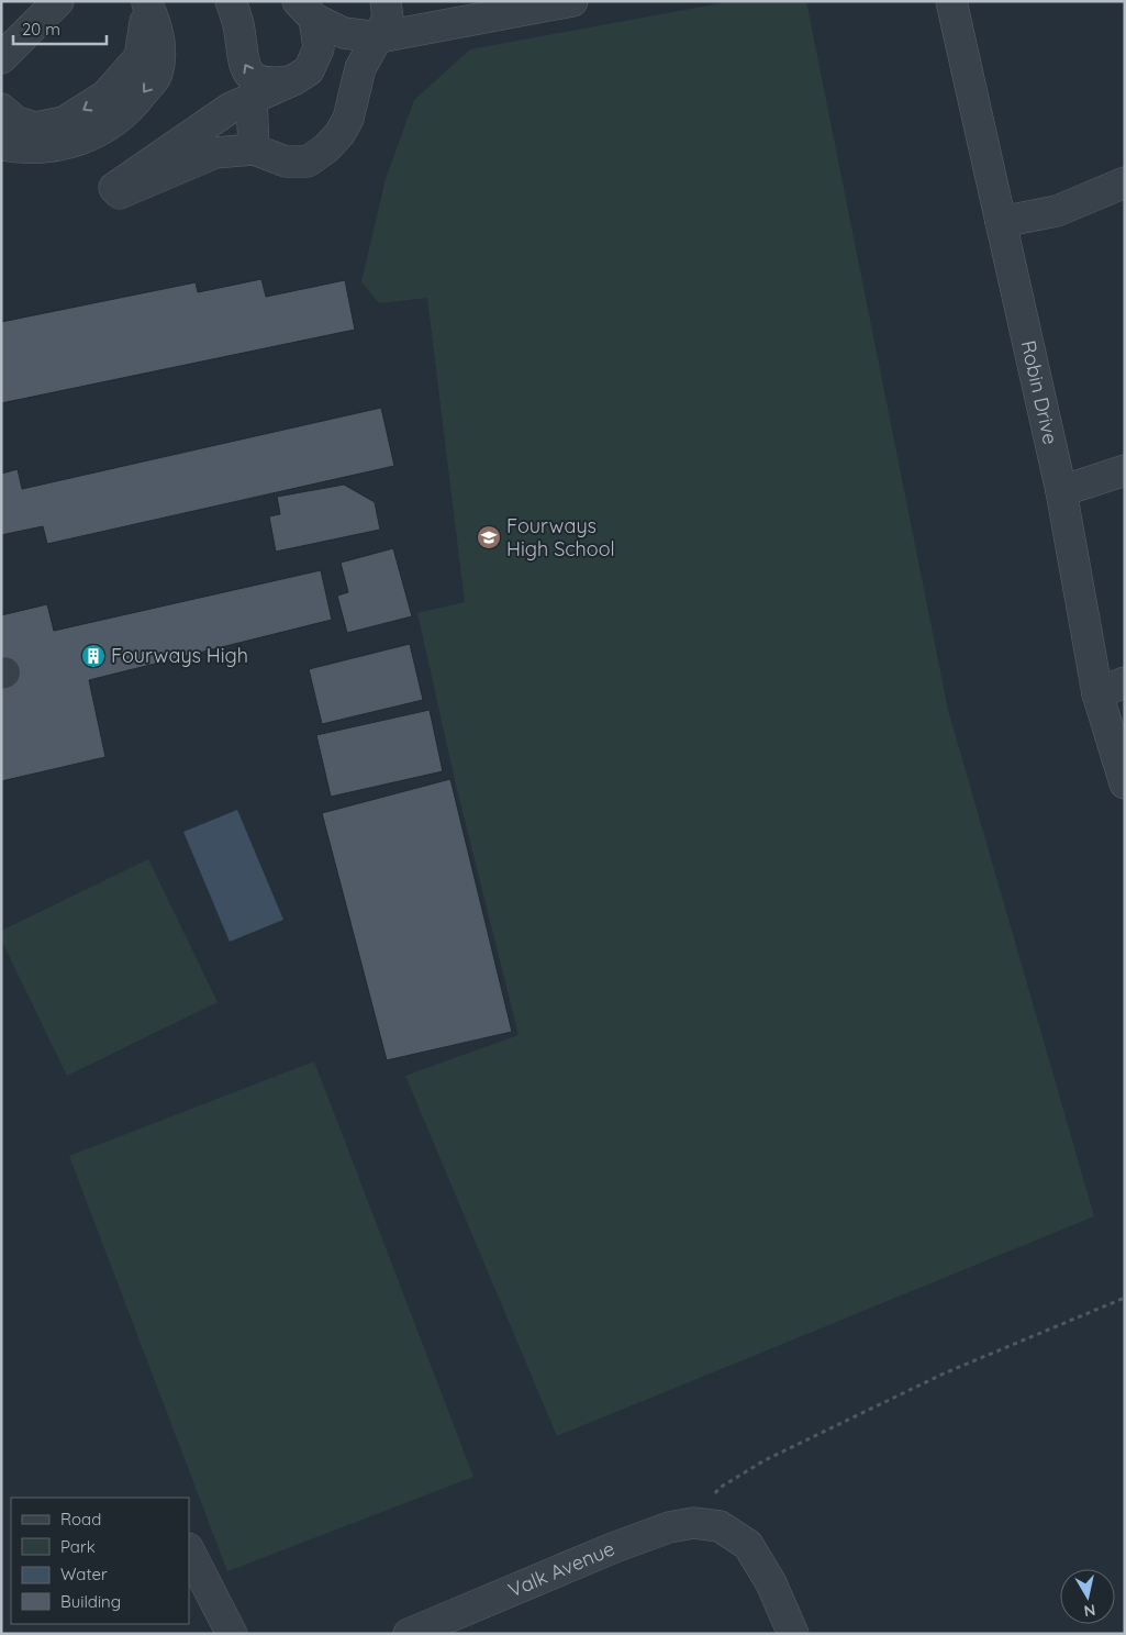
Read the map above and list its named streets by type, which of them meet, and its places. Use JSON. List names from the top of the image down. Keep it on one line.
{"streets":{"street":["Robin Drive","Valk Avenue"]},"places":{"school or university":["Fourways High School"],"building":["Fourways High"]},"legend":["Road","Park","Water","Building"],"scale_bar":"20 m","north":"bottom"}
